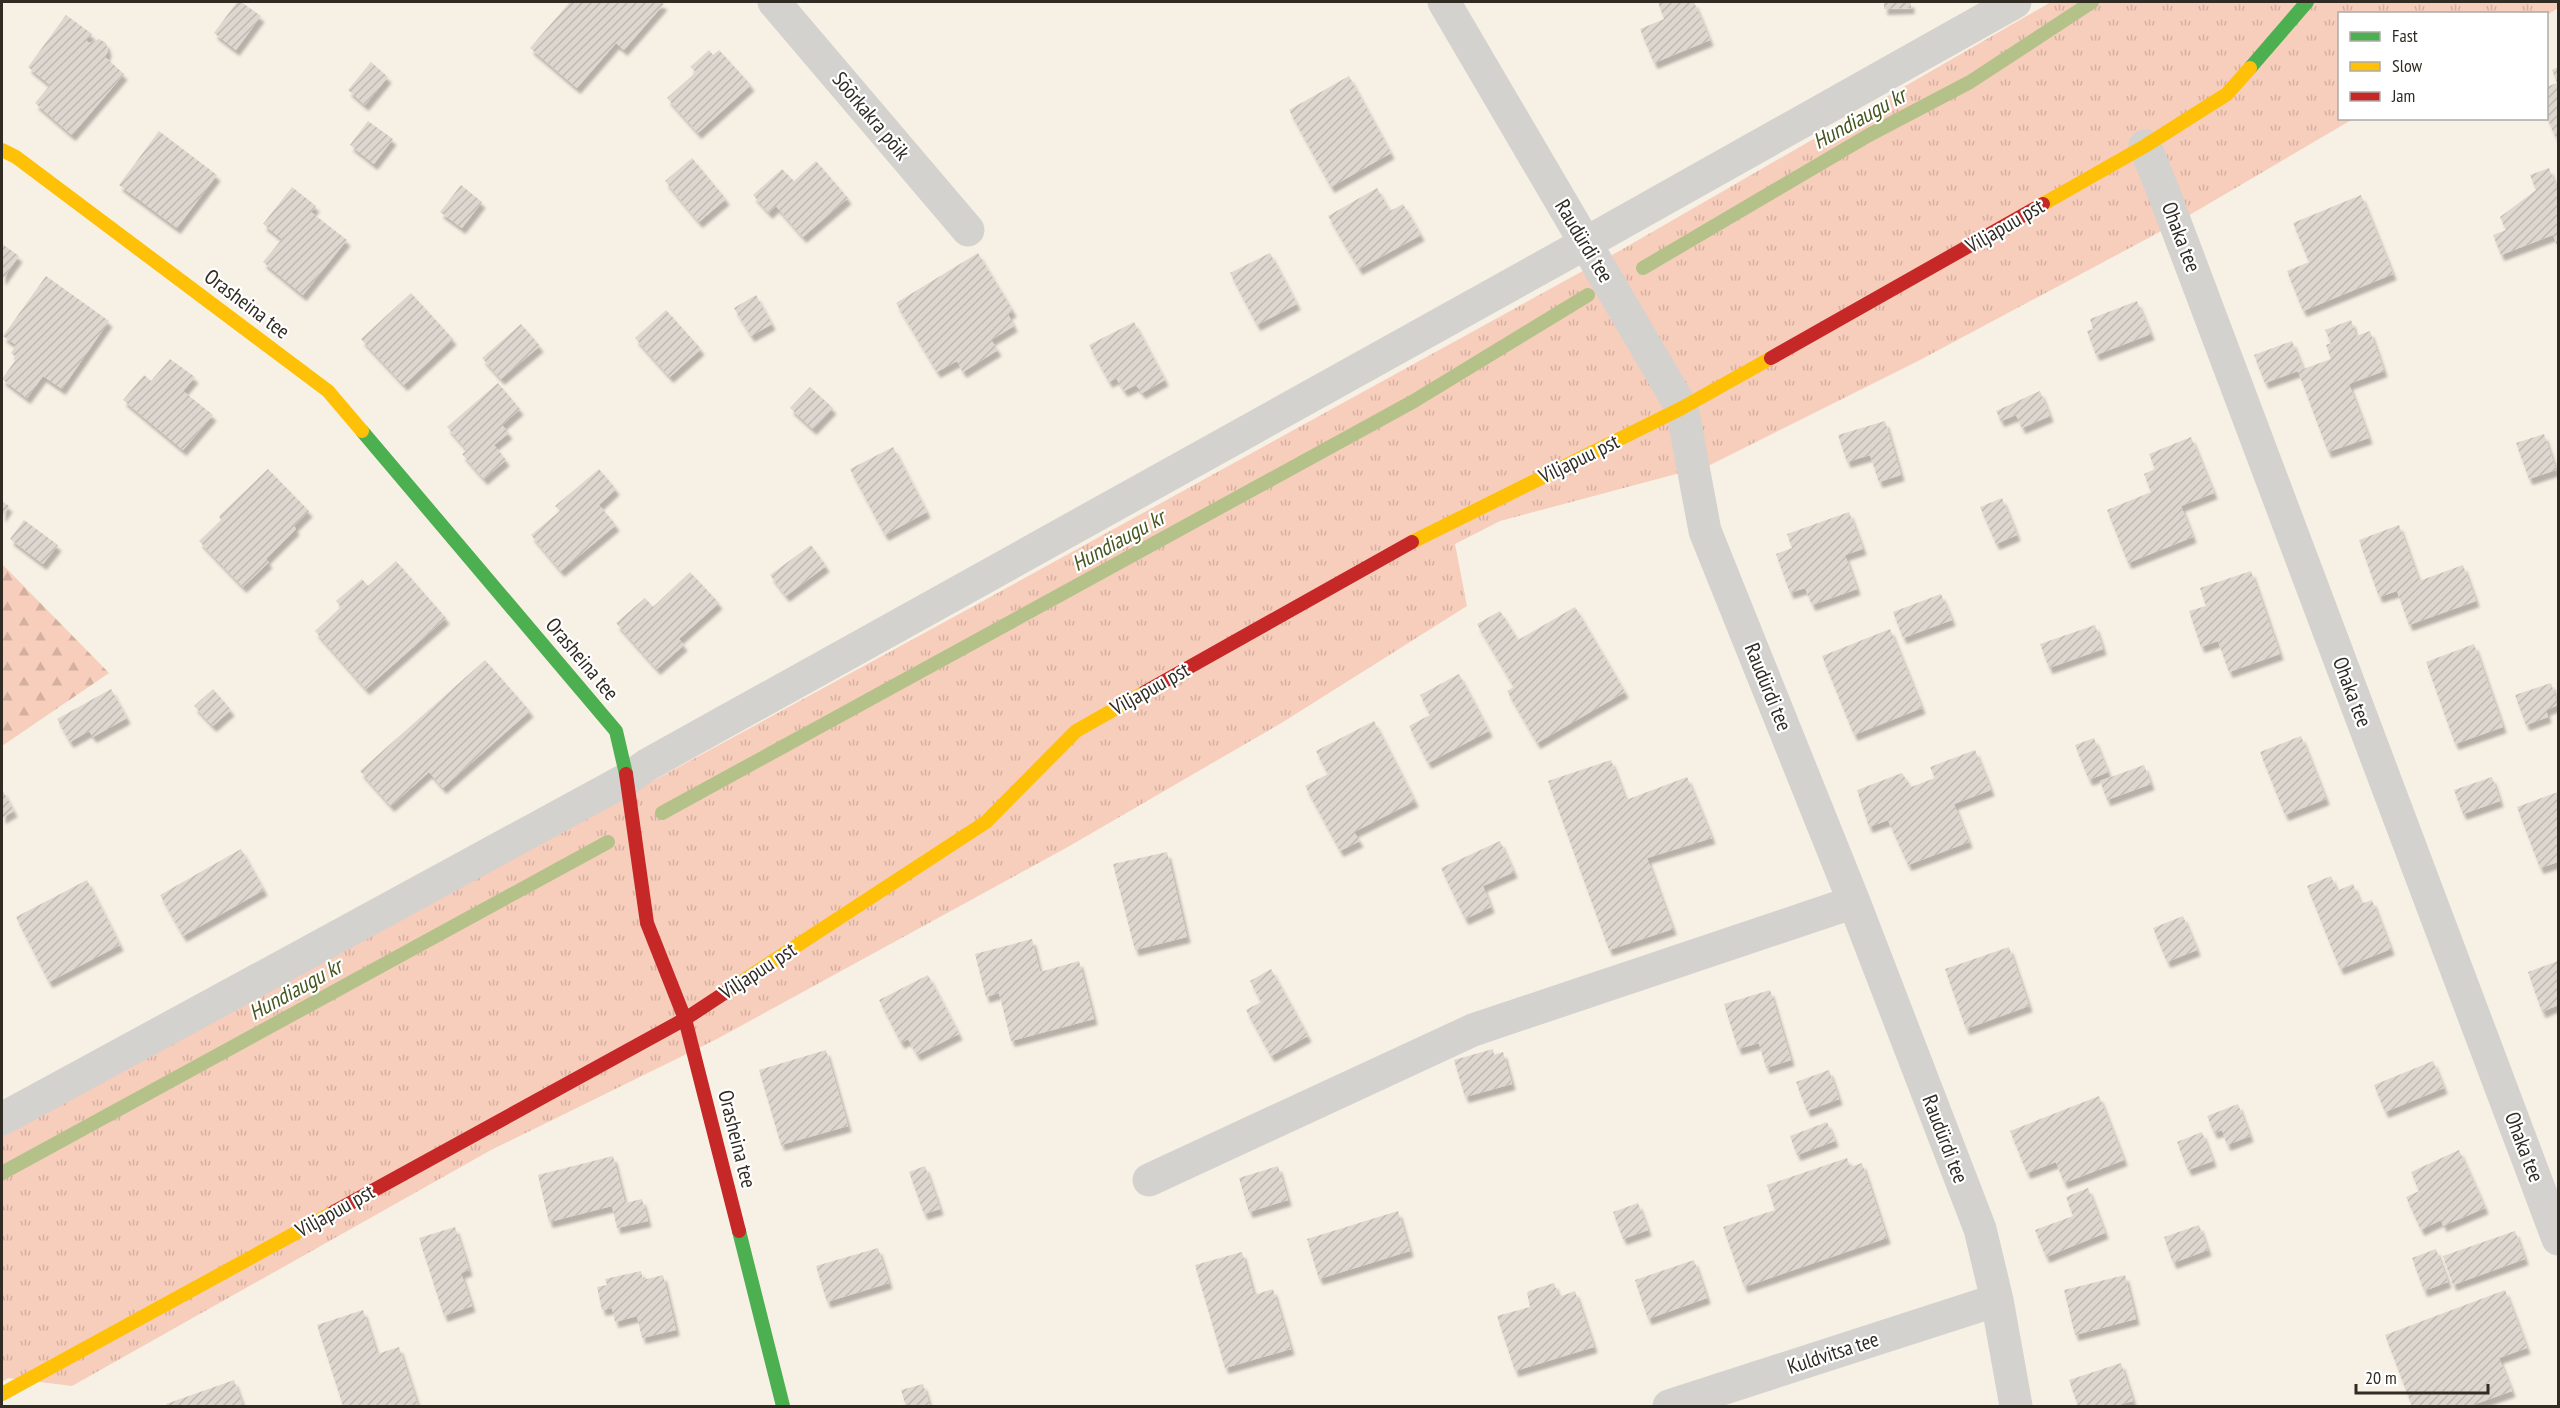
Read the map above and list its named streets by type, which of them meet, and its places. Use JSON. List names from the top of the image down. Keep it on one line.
{"streets":{"street":["Sõõrkakra põik","Viljapuu pst","Ohaka tee","Raudürdi tee","Orasheina tee","Kuldvitsa tee"]},"crossings":[["Viljapuu pst","Ohaka tee"],["Viljapuu pst","Raudürdi tee"],["Viljapuu pst","Orasheina tee"],["Raudürdi tee","Kuldvitsa tee"]],"water":["Hundiaugu kr"],"legend":["Fast","Slow","Jam"],"scale_bar":"20 m"}
